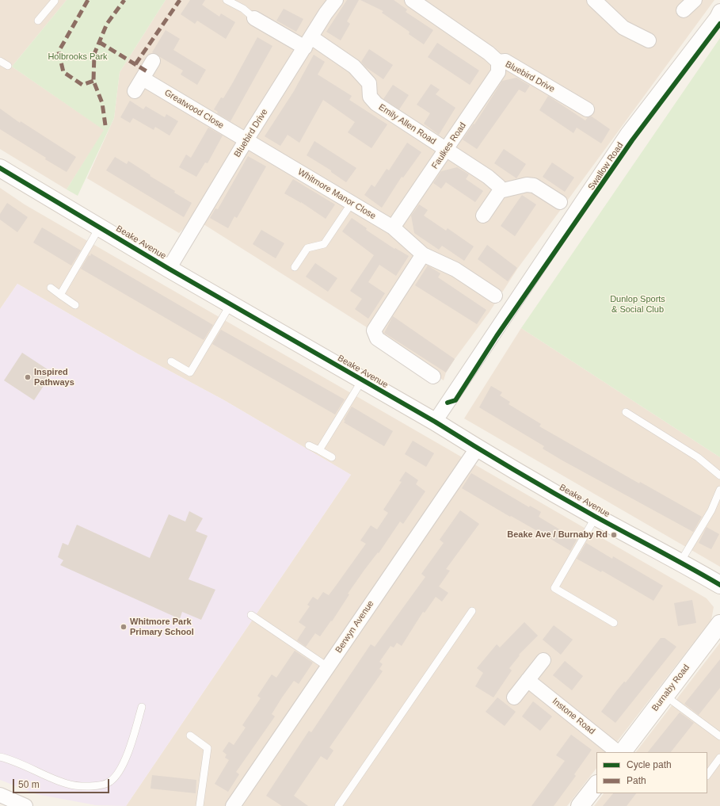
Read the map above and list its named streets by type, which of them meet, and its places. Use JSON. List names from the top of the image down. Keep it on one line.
{"streets":{"street":["Bluebird Drive","Greatwood Close","Emily Allen Road","Faulkes Road","Swallow Road","Whitmore Manor Close","Beake Avenue","Berwyn Avenue","Burnaby Road","Instone Road"]},"crossings":[["Bluebird Drive","Greatwood Close"],["Bluebird Drive","Emily Allen Road"],["Bluebird Drive","Faulkes Road"],["Bluebird Drive","Whitmore Manor Close"],["Bluebird Drive","Beake Avenue"],["Greatwood Close","Whitmore Manor Close"],["Emily Allen Road","Faulkes Road"],["Faulkes Road","Whitmore Manor Close"],["Swallow Road","Beake Avenue"],["Beake Avenue","Berwyn Avenue"]],"parks":["Holbrooks Park","Dunlop Sports & Social Club"],"places":["Inspired Pathways","Beake Ave / Burnaby Rd","Whitmore Park Primary School"],"legend":["Cycle path","Path"],"scale_bar":"50 m"}
